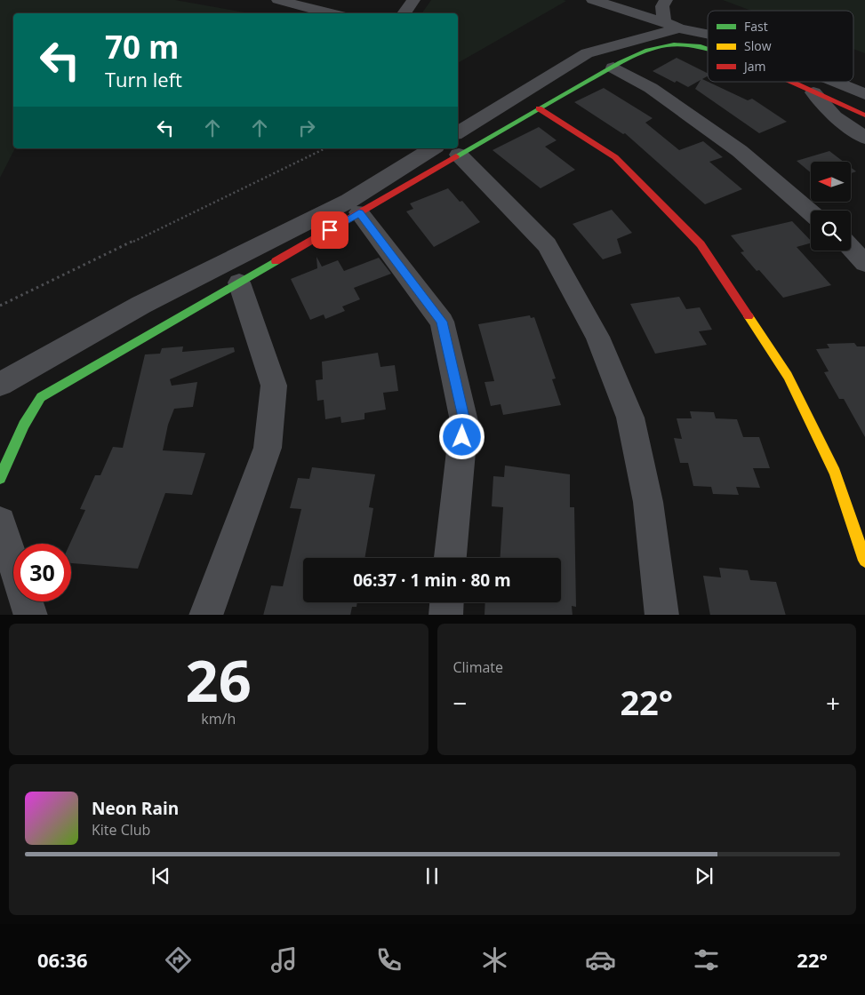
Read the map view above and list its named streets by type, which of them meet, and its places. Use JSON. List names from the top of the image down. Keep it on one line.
{"legend":["Fast","Slow","Jam"],"north":"left","page":{"turn":["70 m","Turn left"],"limit":"30","trip":"06:37 · 1 min · 80 m","tile":[["26","km/h"],"Climate"],"heat":["−","22°","+"],"song":["Neon Rain","Kite Club"],"tabs":["06:36","22°"]}}
